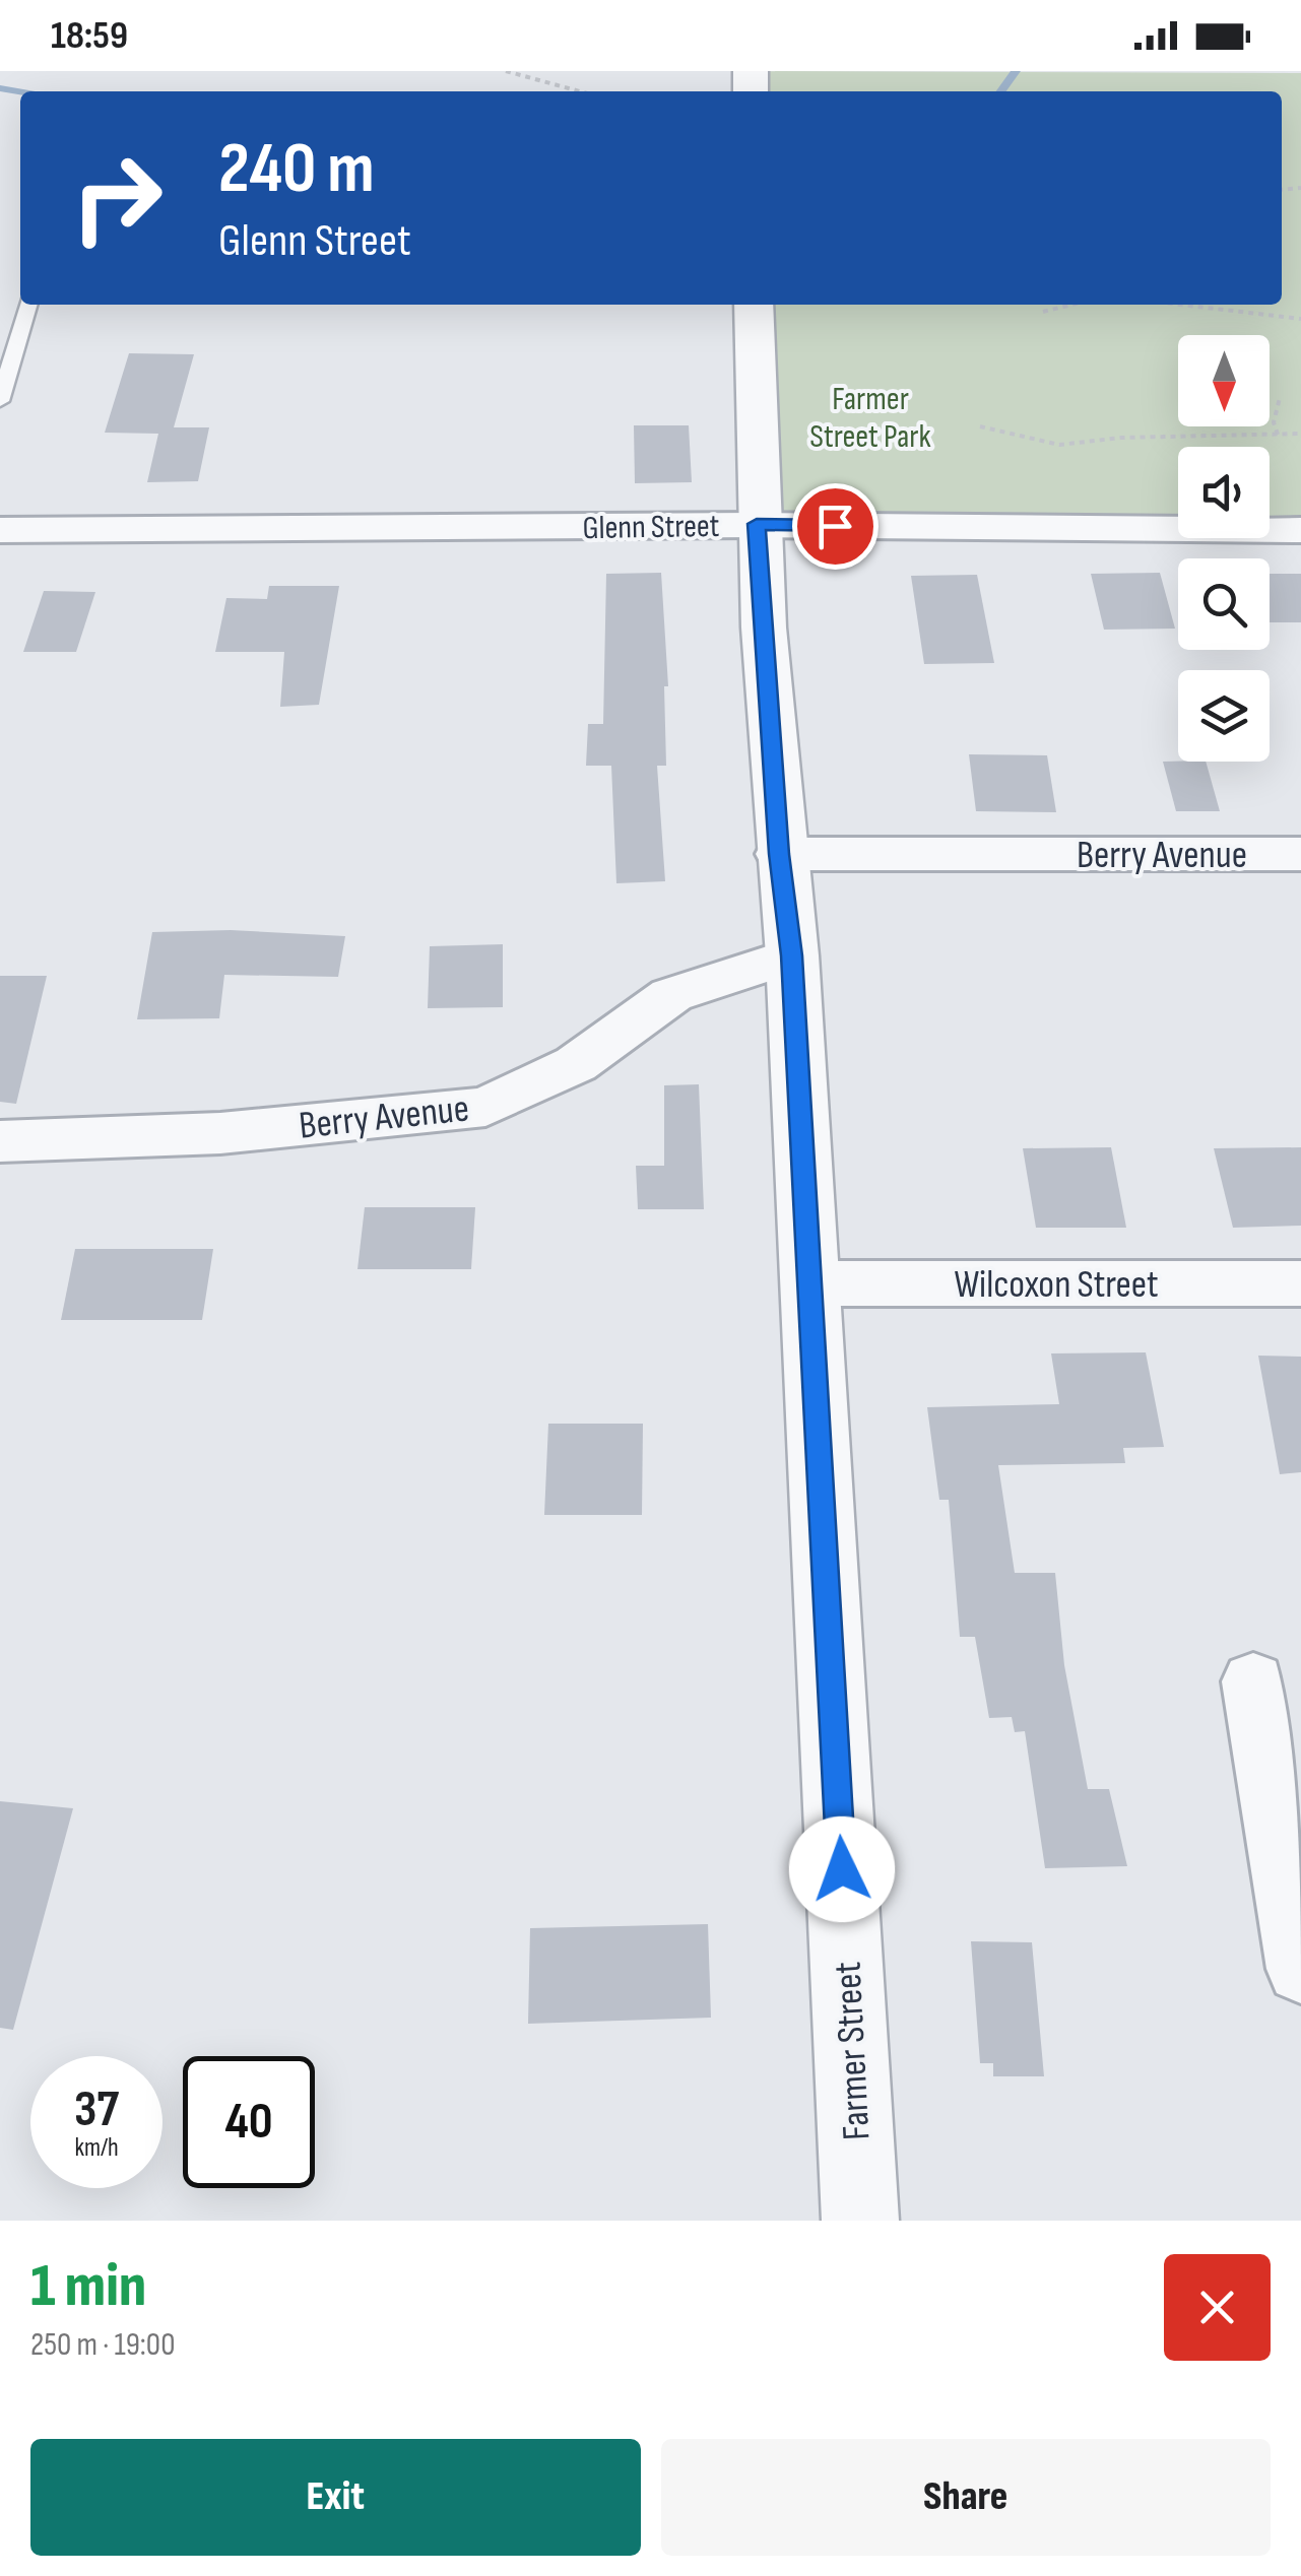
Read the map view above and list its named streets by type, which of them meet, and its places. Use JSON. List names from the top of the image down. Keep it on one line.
{"streets":{"street":["Glenn Street","Berry Avenue","Wilcoxon Street","Farmer Street"]},"crossings":[["Glenn Street","Farmer Street"],["Berry Avenue","Farmer Street"],["Wilcoxon Street","Farmer Street"]],"parks":["Farmer Street Park"],"north":"bottom","page":{"status":"18:59","turn":["240 m","Glenn Street"],"speed":"37 km/h","limit":"40","heading":["1 min","250 m · 19:00"],"buttons":["Exit","Share"]}}
